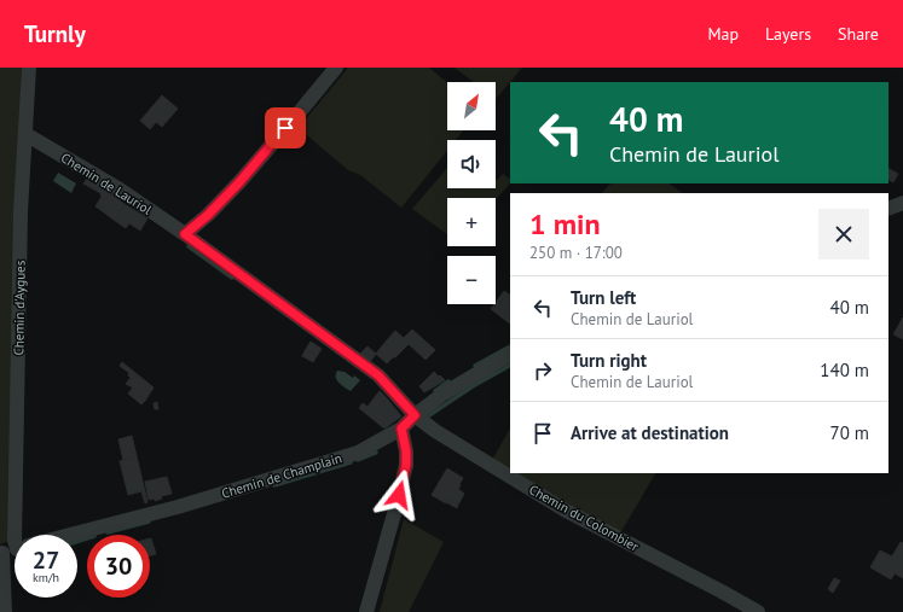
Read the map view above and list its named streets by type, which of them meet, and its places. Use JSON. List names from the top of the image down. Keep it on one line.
{"streets":{"street":["Chemin de Lauriol","Chemin d'Aygues","Chemin de Champlain","Chemin du Colombier"]},"crossings":[["Chemin de Lauriol","Chemin d'Aygues"],["Chemin de Lauriol","Chemin de Champlain"],["Chemin de Lauriol","Chemin du Colombier"],["Chemin de Champlain","Chemin du Colombier"]],"north":"top right","page":{"header":"Turnly","nav":["Map","Layers","Share"],"map_buttons":["+","−"],"turn":["40 m","Chemin de Lauriol"],"heading":["1 min","250 m · 17:00"],"list":[{"name":"Turn left","note":"Chemin de Lauriol","value":"40 m"},{"name":"Turn right","note":"Chemin de Lauriol","value":"140 m"},{"name":"Arrive at destination","value":"70 m"}],"speed":"27 km/h","limit":"30"}}
